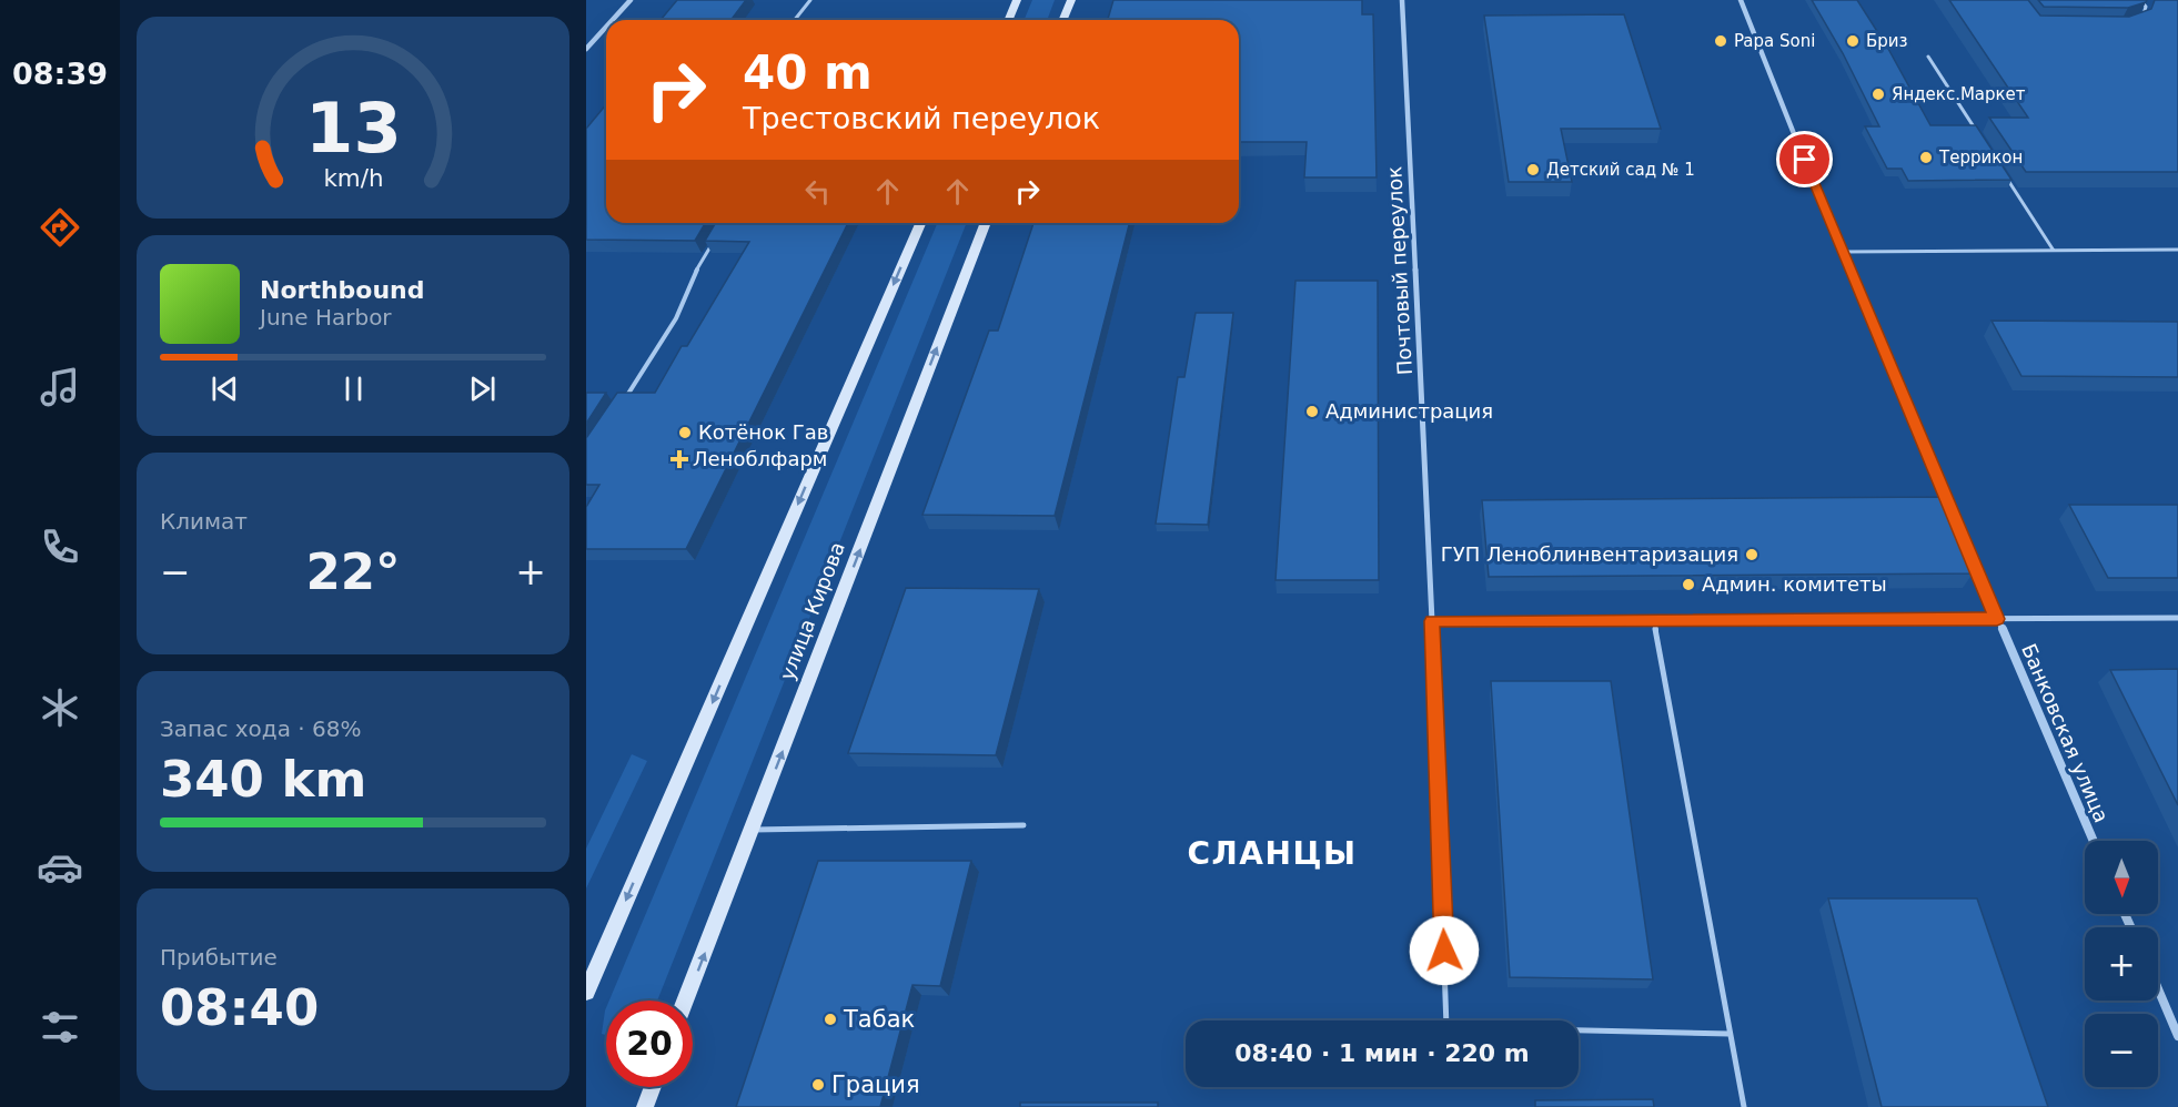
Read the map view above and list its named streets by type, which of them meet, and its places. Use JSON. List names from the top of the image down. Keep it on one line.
{"streets":{"main road":["улица Кирова"],"street":["Почтовый переулок","Банковская улица"]},"districts":["СЛАНЦЫ"],"places":{"other":["Papa Soni","Бриз","Яндекс.Маркет","Террикон","Детский сад № 1","Администрация","Котёнок Гав","ГУП Леноблинвентаризация","Админ. комитеты","Табак","Грация"],"health":["Леноблфарм"]},"north":"bottom","page":{"tabs":"08:39","turn":["40 m","Трестовский переулок"],"song":["Northbound","June Harbor"],"tile":["Климат",["Запас хода · 68%","340 km"],["Прибытие","08:40"]],"heat":["−","22°","+"],"map_buttons":["+","−"],"limit":"20","trip":"08:40 · 1 мин · 220 m","gauge":["13","km/h"]}}
